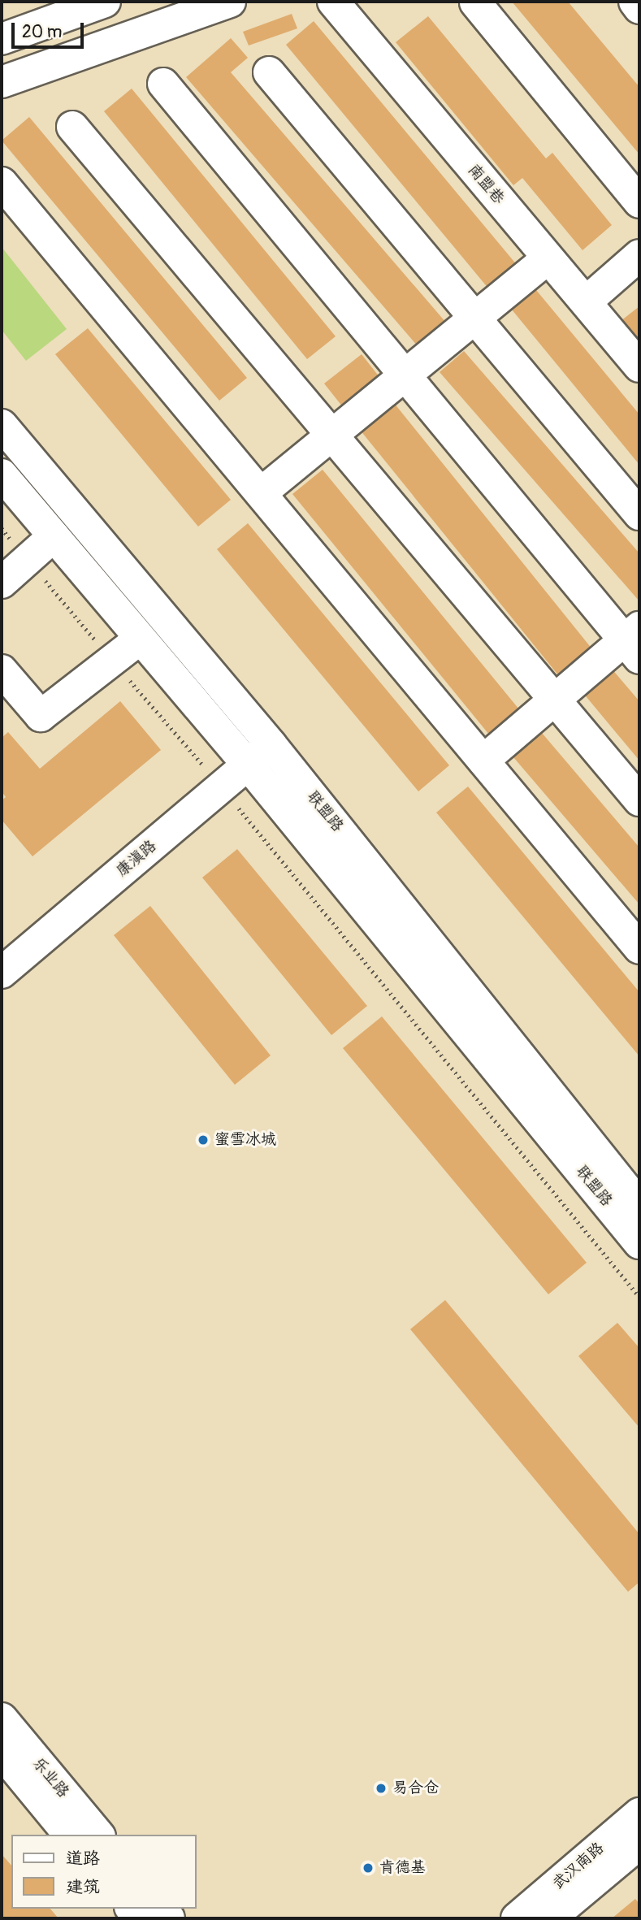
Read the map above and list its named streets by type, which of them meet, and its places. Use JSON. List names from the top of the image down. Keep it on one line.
{"streets":{"main road":["南盟巷","联盟路","康滇路","乐业路","武汉南路"]},"crossings":[["联盟路","康滇路"]],"places":["蜜雪冰城","易合仓","肯德基"],"legend":["道路","建筑"],"scale_bar":"20 m"}
